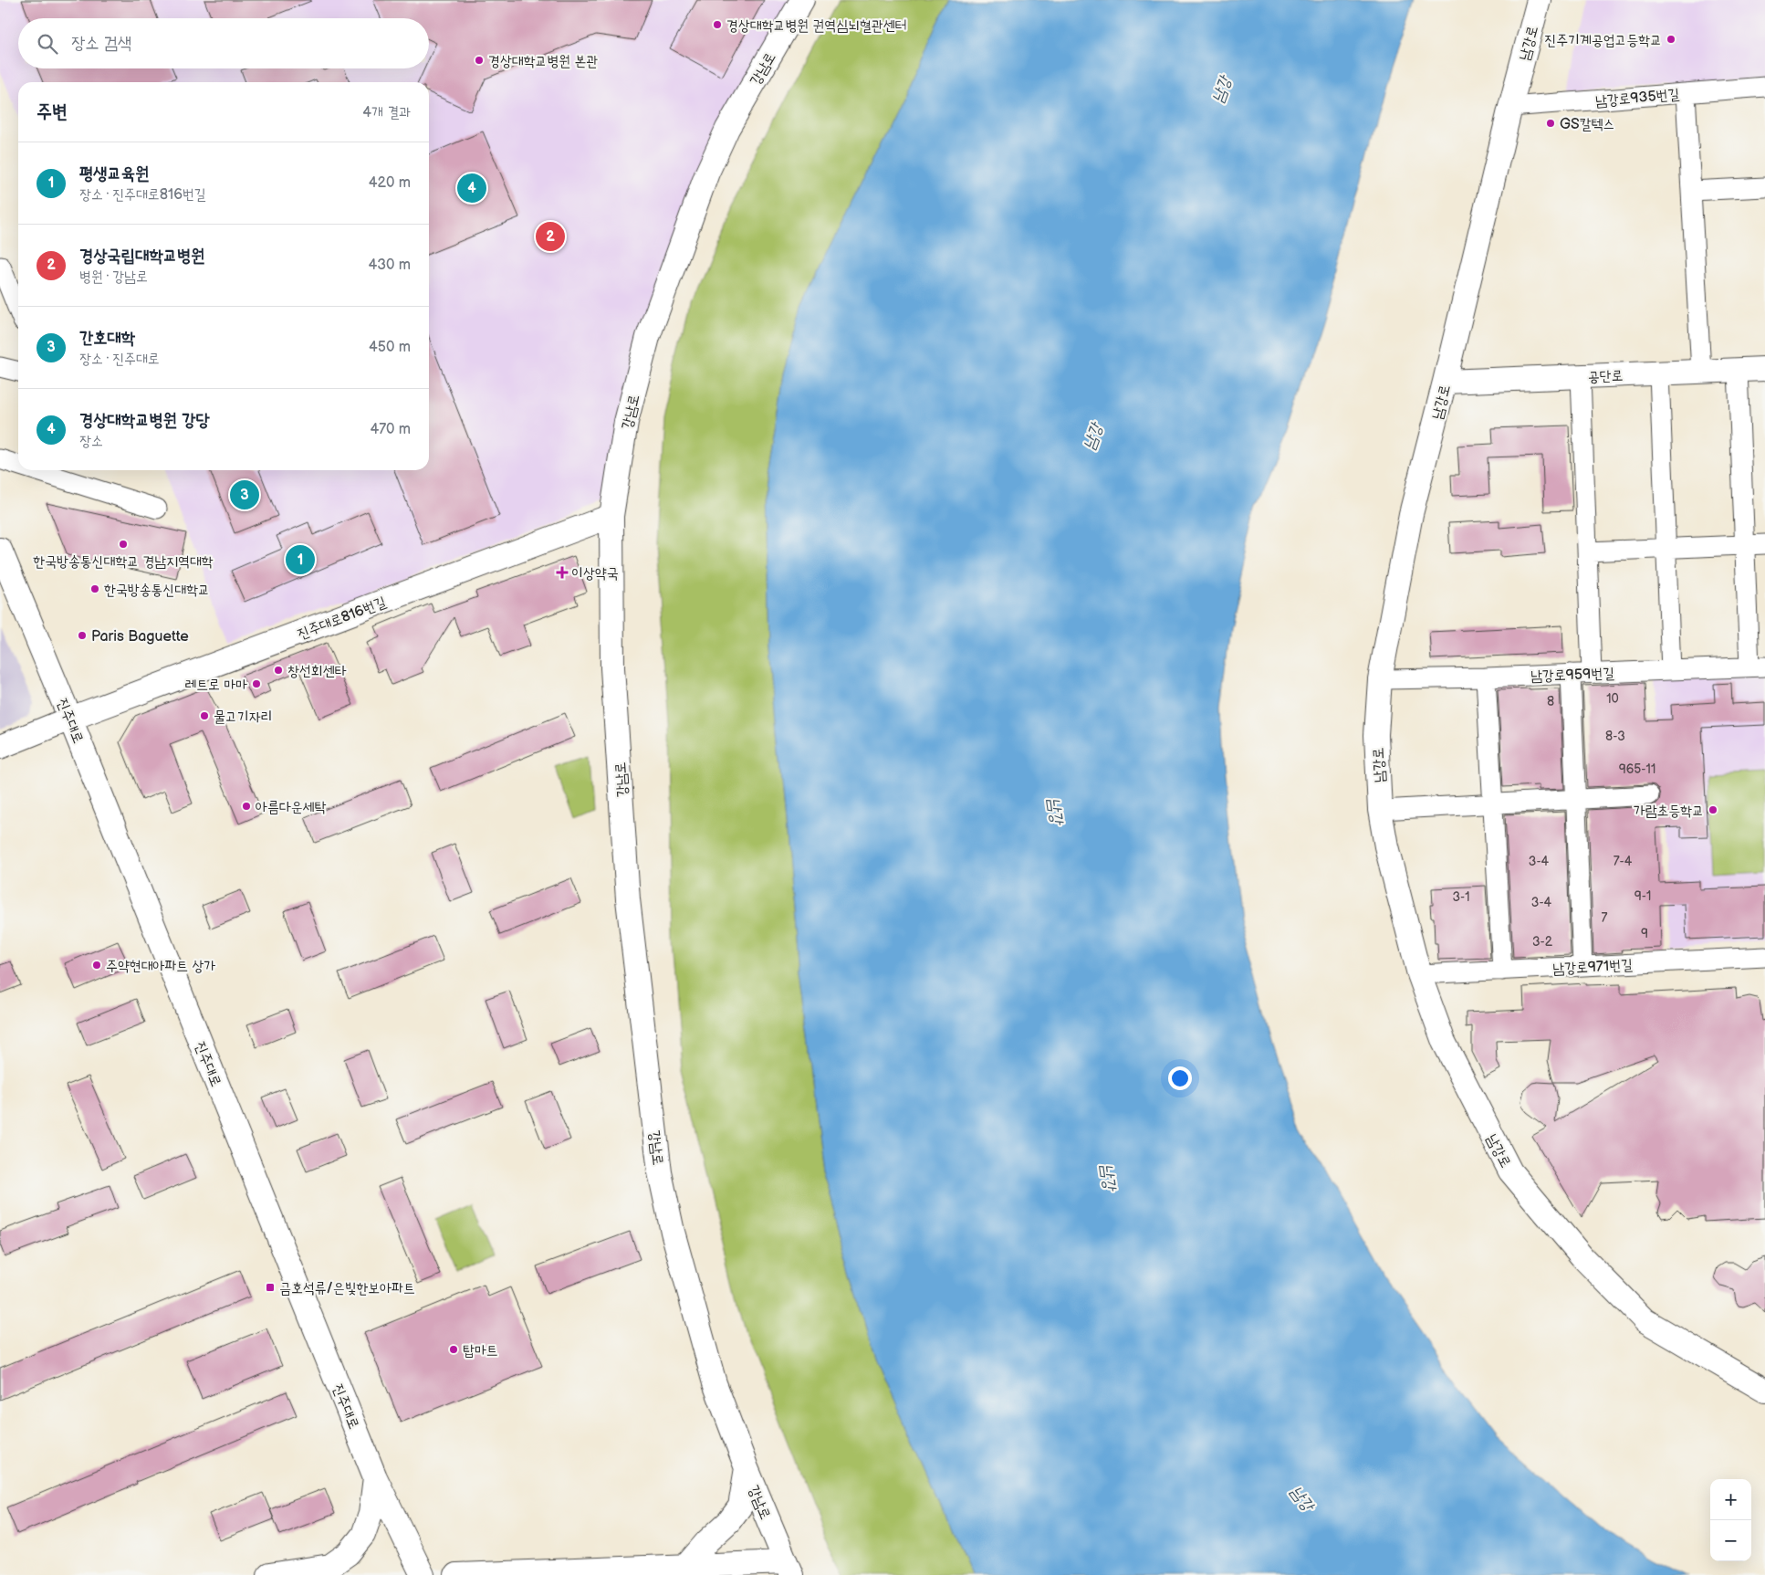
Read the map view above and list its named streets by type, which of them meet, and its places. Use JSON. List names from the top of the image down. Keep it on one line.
{"streets":{"street":["남강로","강남로","남강로935번길","공단로","진주대로816번길","남강로959번길","진주대로","남강로971번길"]},"crossings":[["남강로","남강로935번길"],["남강로","공단로"],["남강로","남강로959번길"],["남강로","남강로971번길"],["강남로","진주대로816번길"],["진주대로816번길","진주대로"]],"water":["남강"],"places":{"other":["경상대학교병원 권역심뇌혈관센터","진주기계공업고등학교","경상대학교병원 본관","GS칼텍스","한국방송통신대학교 경남지역대학","한국방송통신대학교","Paris Baguette","창선회센타","레트로 마마","물고기자리","아름다운세탁","가람초등학교","주약현대아파트 상가","탑마트"],"health":["이상약국"],"transit":["금호석류/은빛한보아파트"]},"house_numbers":["10","8","8-3","965-11","3-4","7-4","9-1","3-1","3-4","7","9","3-2"],"page":{"search":"장소 검색","heading":["주변","4개 결과"],"list":[{"mark":"1","name":"평생교육원","note":"장소 · 진주대로816번길","value":"420 m"},{"mark":"2","name":"경상국립대학교병원","note":"병원 · 강남로","value":"430 m"},{"mark":"3","name":"간호대학","note":"장소 · 진주대로","value":"450 m"},{"mark":"4","name":"경상대학교병원 강당","note":"장소","value":"470 m"}],"pins":["4","2","3","1"],"map_buttons":["+","−"]}}
